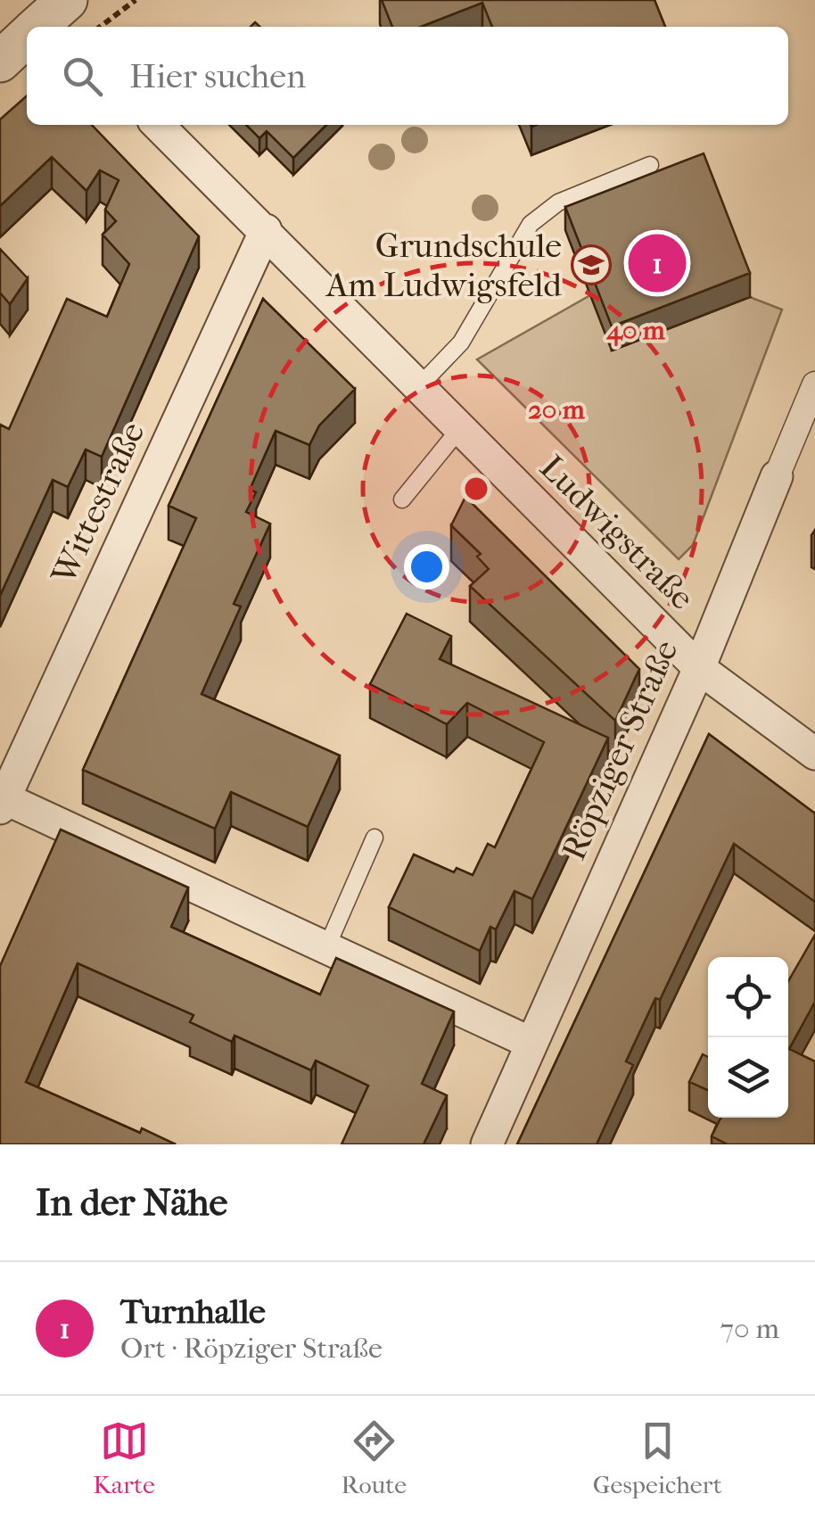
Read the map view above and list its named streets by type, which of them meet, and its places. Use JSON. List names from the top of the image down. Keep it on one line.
{"streets":{"street":["Wittestraße","Ludwigstraße","Röpziger Straße"]},"crossings":[["Wittestraße","Ludwigstraße"],["Ludwigstraße","Röpziger Straße"]],"places":{"school or university":["Grundschule Am Ludwigsfeld"]},"page":{"search":"Hier suchen","pins":"1","heading":"In der Nähe","list":[{"mark":"1","name":"Turnhalle","note":"Ort · Röpziger Straße","value":"70 m"}],"nav":["Karte","Route","Gespeichert"]},"rings":["40 m","20 m"]}
